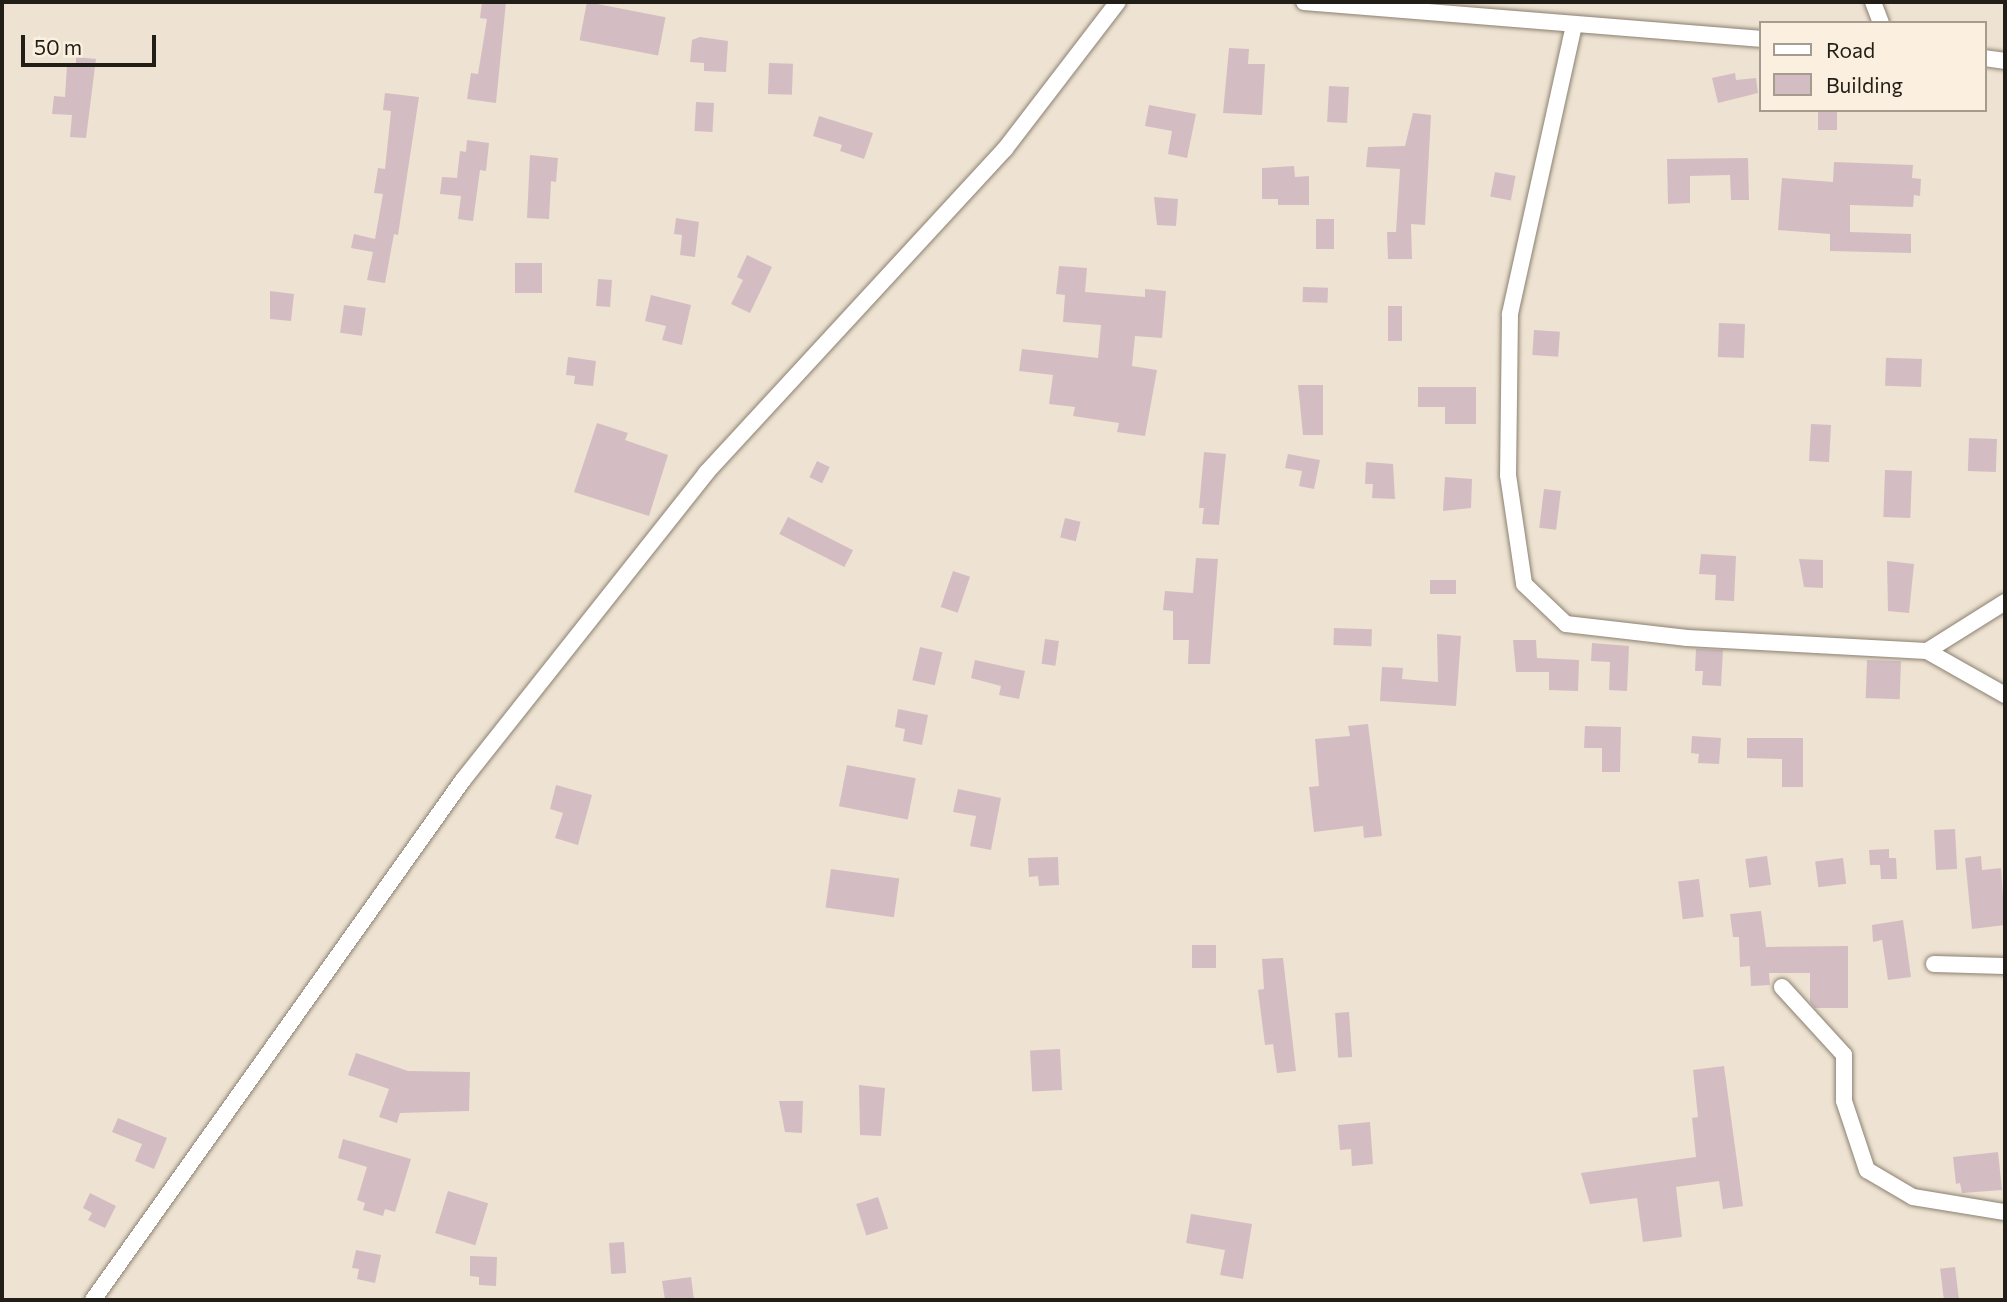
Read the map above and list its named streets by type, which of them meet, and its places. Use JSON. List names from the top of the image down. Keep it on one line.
{"legend":["Road","Building"],"scale_bar":"50 m"}
